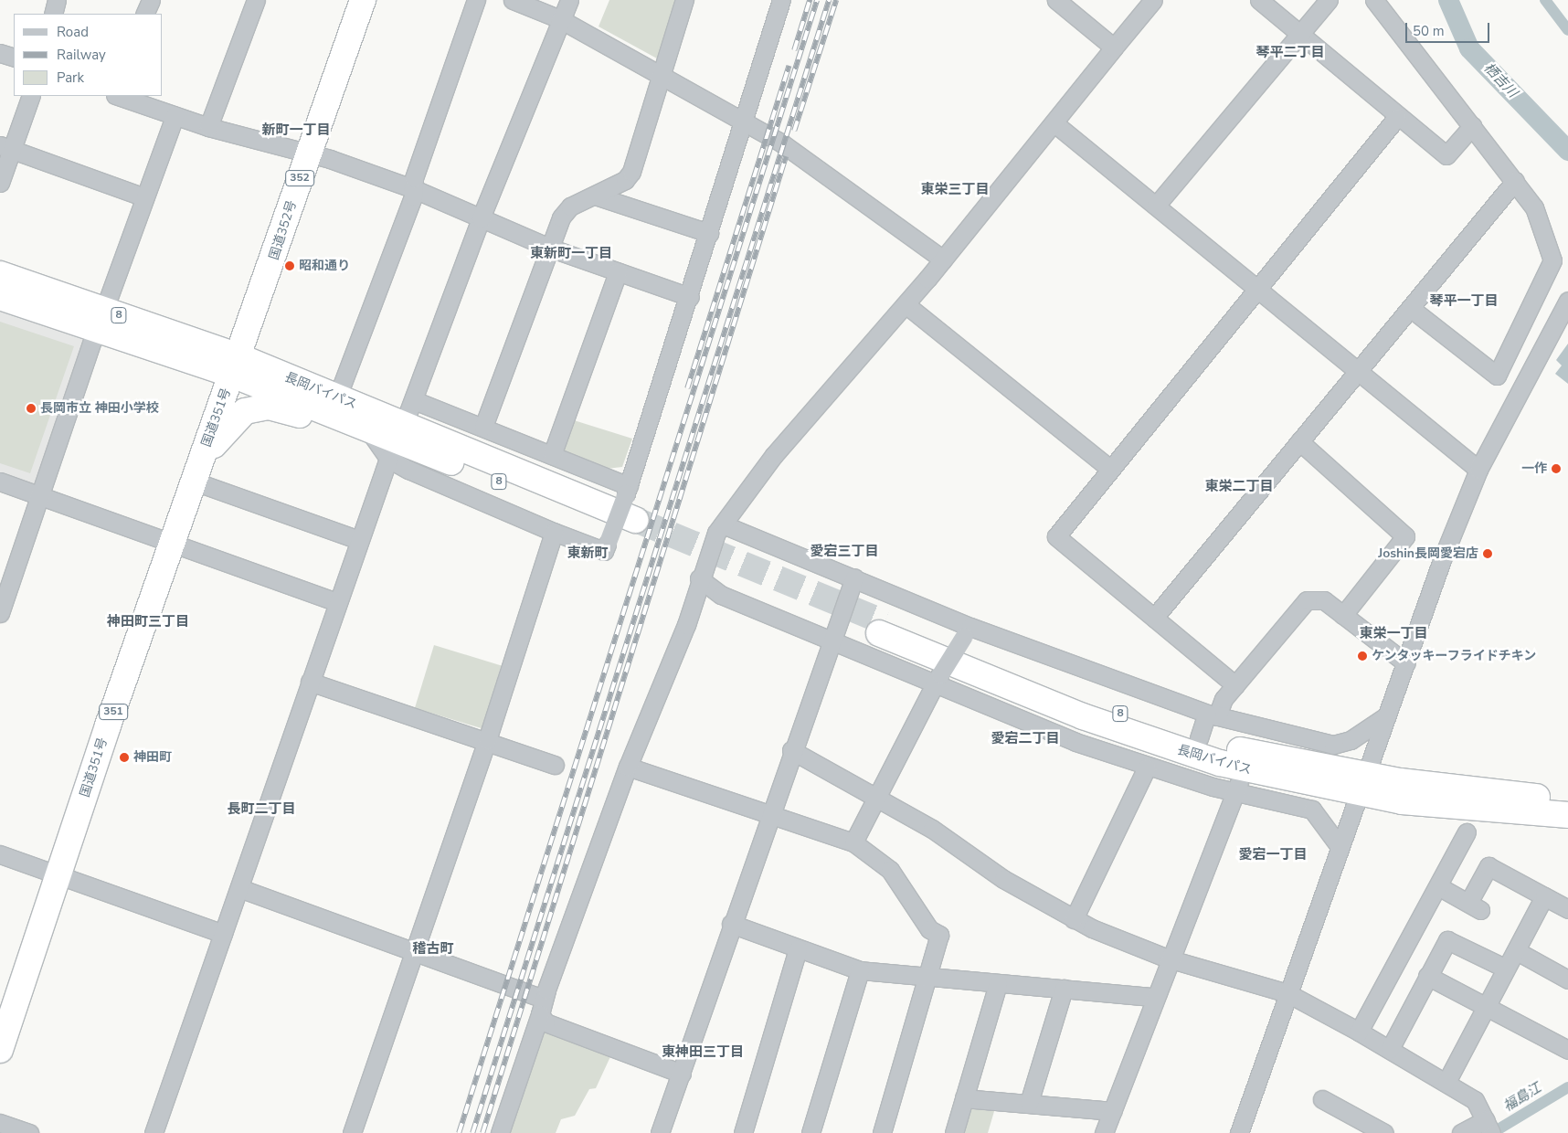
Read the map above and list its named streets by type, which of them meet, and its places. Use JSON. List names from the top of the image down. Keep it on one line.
{"streets":{"highway":["352","国道352号","8","長岡バイパス","国道351号","351"]},"crossings":[["国道352号","長岡バイパス"],["国道352号","国道351号"],["長岡バイパス","国道351号"]],"districts":["琴平二丁目","新町一丁目","東栄三丁目","東新町一丁目","琴平一丁目","東栄二丁目","愛宕三丁目","東新町","神田町三丁目","東栄一丁目","愛宕二丁目","長町二丁目","愛宕一丁目","稽古町","東神田三丁目"],"water":["栖吉川","福島江"],"places":["昭和通り","長岡市立 神田小学校","一作","Joshin長岡愛宕店","ケンタッキーフライドチキン","神田町"],"legend":["Road","Railway","Park"],"scale_bar":"50 m"}
